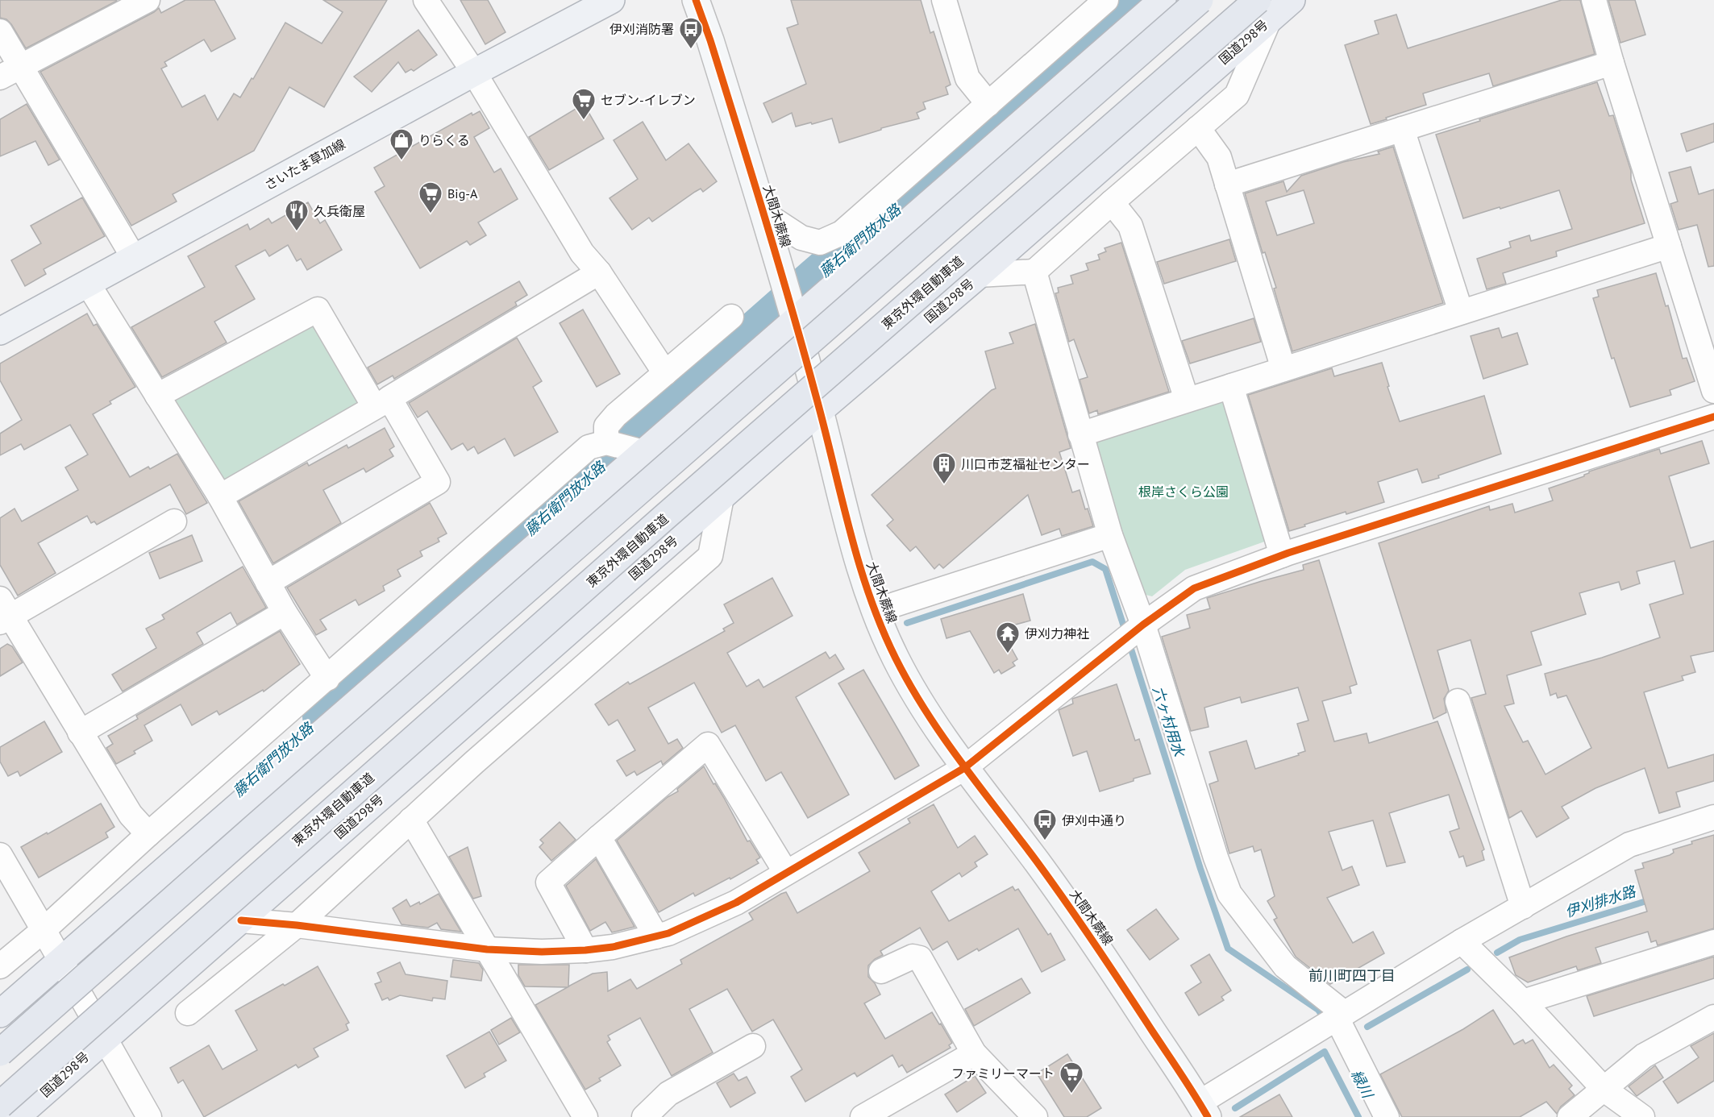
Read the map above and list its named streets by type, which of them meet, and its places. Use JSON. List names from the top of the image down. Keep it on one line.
{"streets":{"highway":["国道298号","東京外環自動車道"],"main road":["さいたま草加線","大間木蕨線"]},"crossings":[["国道298号","大間木蕨線"],["国道298号","東京外環自動車道"]],"districts":["前川町四丁目"],"water":["藤右衛門放水路","六ヶ村用水","伊刈排水路","緑川"],"parks":["根岸さくら公園"],"places":{"bus stop":["伊刈消防署","伊刈中通り"],"supermarket":["セブン-イレブン","Big-A","ファミリーマート"],"shop":["りらくる"],"restaurant":["久兵衛屋"],"building":["川口市芝福祉センター"],"temple":["伊刈力神社"]}}
